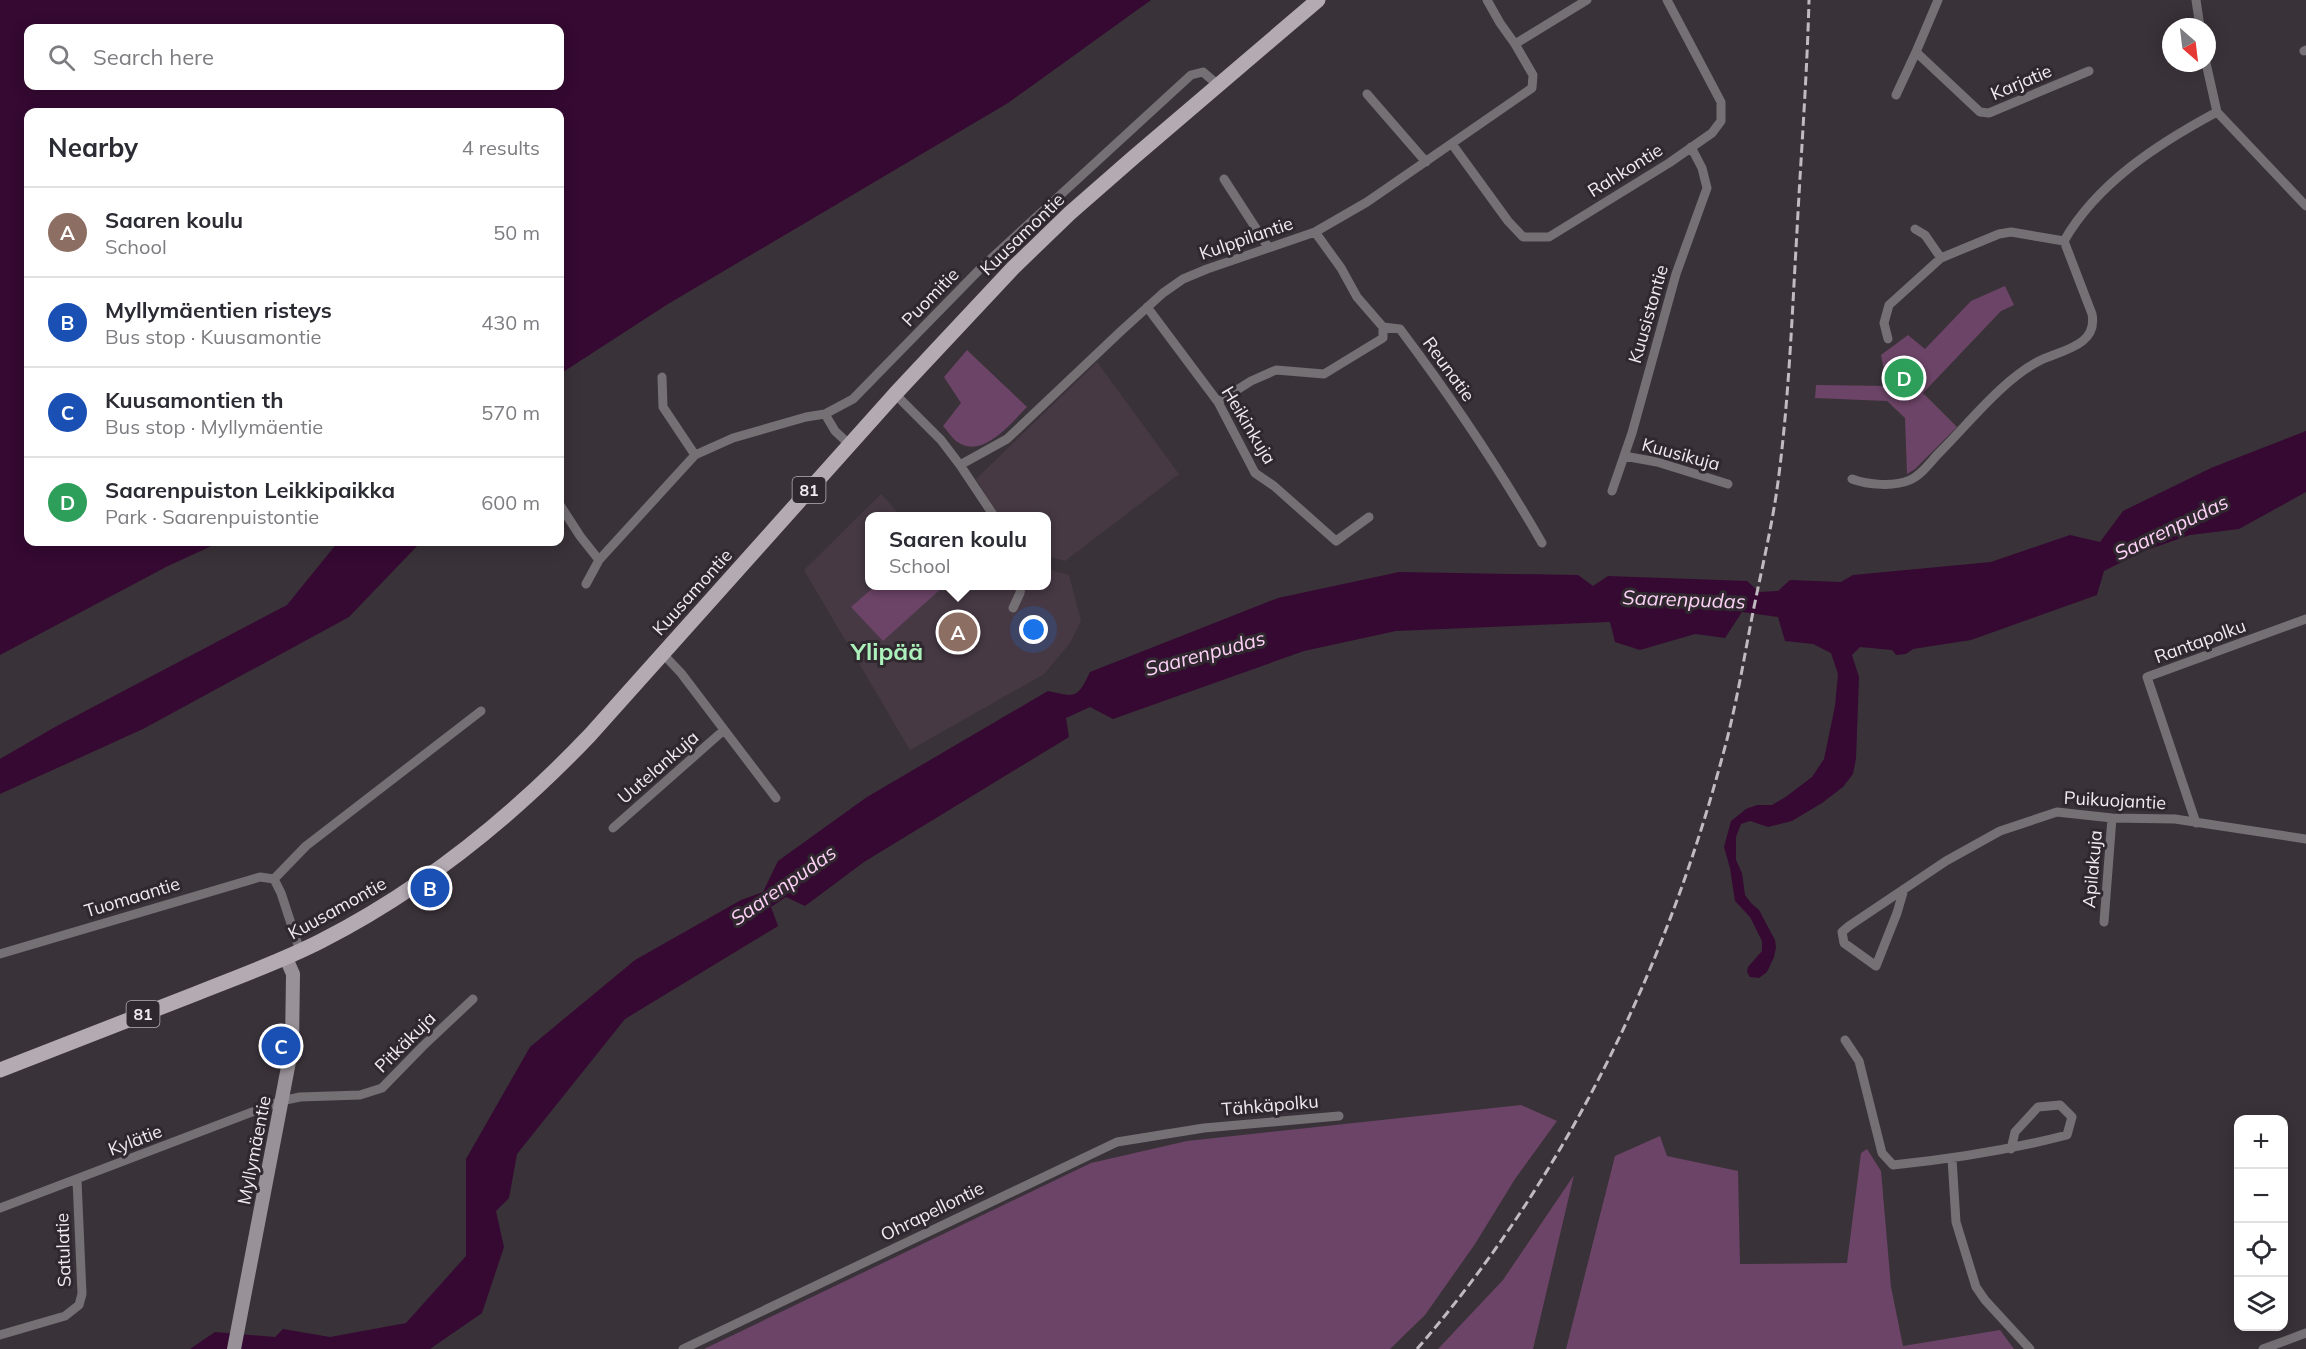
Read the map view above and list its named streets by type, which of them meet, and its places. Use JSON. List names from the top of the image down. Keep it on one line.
{"streets":{"main road":["Kuusamontie","81","Myllymäentie"],"street":["Karjatie","Rahkontie","Kulppilantie","Puomitie","Kuusistontie","Reunatie","Heikinkuja","Kuusikuja","Rantapolku","Uutelankuja","Puikuojantie","Apilakuja","Tuomaantie","Pitkäkuja","Tähkäpolku","Kylätie","Ohrapellontie","Satulatie"]},"crossings":[["Rahkontie","Kulppilantie"],["Rahkontie","Kuusistontie"],["Kuusamontie","Puomitie"],["Kuusamontie","Uutelankuja"],["Kuusamontie","Myllymäentie"],["Kulppilantie","Reunatie"],["Kulppilantie","Heikinkuja"],["Kuusistontie","Kuusikuja"],["Rantapolku","Puikuojantie"],["Puikuojantie","Apilakuja"],["Pitkäkuja","Kylätie"],["Pitkäkuja","Myllymäentie"],["Tähkäpolku","Ohrapellontie"],["Kylätie","Myllymäentie"],["Kylätie","Satulatie"]],"districts":["Ylipää"],"water":["Saarenpudas"],"north":"bottom right","page":{"search":"Search here","heading":["Nearby","4 results"],"list":[{"mark":"A","name":"Saaren koulu","note":"School","value":"50 m"},{"mark":"B","name":"Myllymäentien risteys","note":"Bus stop · Kuusamontie","value":"430 m"},{"mark":"C","name":"Kuusamontien th","note":"Bus stop · Myllymäentie","value":"570 m"},{"mark":"D","name":"Saarenpuiston Leikkipaikka","note":"Park · Saarenpuistontie","value":"600 m"}],"pins":["D","A","B","C"],"popup":["Saaren koulu","School"],"map_buttons":["+","−"]}}
